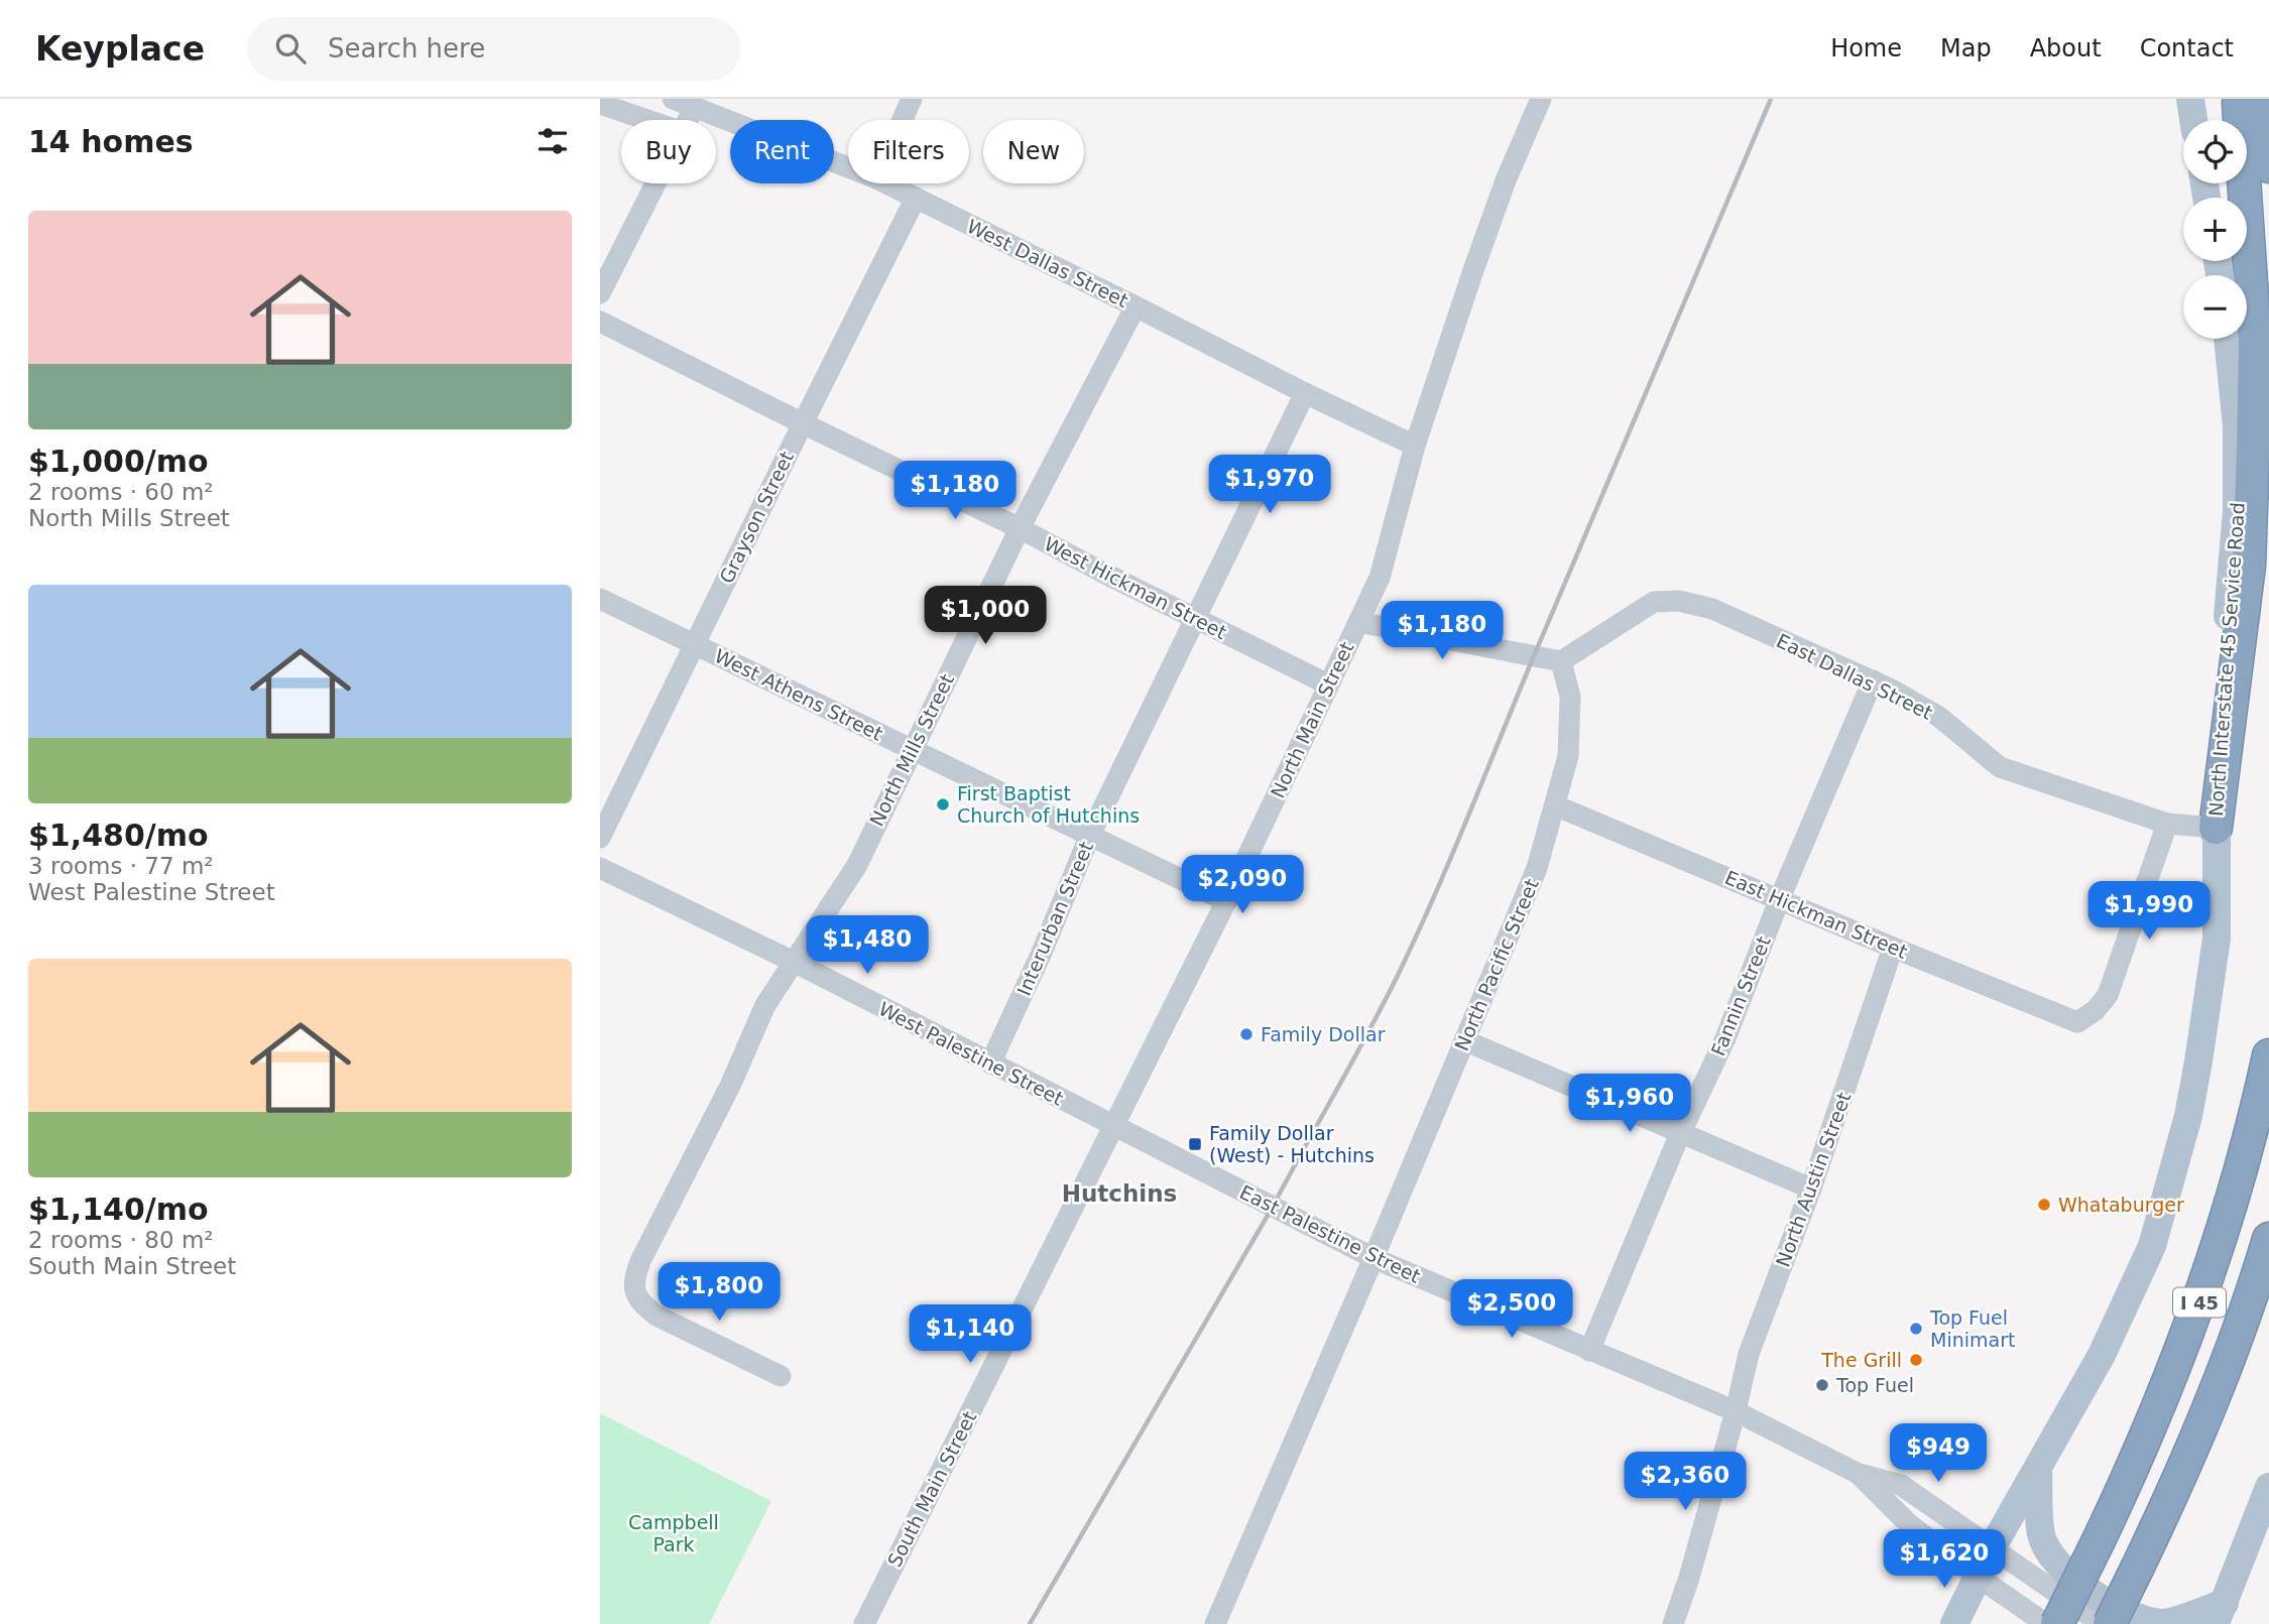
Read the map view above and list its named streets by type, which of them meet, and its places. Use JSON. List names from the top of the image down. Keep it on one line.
{"streets":{"highway":["I 45"],"main road":["North Interstate 45 Service Road"],"street":["West Dallas Street","Grayson Street","West Hickman Street","East Dallas Street","West Athens Street","North Main Street","North Mills Street","East Hickman Street","Interurban Street","North Pacific Street","Fannin Street","West Palestine Street","North Austin Street","East Palestine Street","South Main Street"]},"crossings":[["West Dallas Street","Grayson Street"],["West Dallas Street","North Main Street"],["West Dallas Street","North Mills Street"],["West Dallas Street","Interurban Street"],["Grayson Street","West Hickman Street"],["Grayson Street","West Athens Street"],["West Hickman Street","North Main Street"],["West Hickman Street","North Mills Street"],["West Hickman Street","Interurban Street"],["North Interstate 45 Service Road","East Dallas Street"],["North Interstate 45 Service Road","East Palestine Street"],["East Dallas Street","East Hickman Street"],["East Dallas Street","North Pacific Street"],["East Dallas Street","Fannin Street"],["West Athens Street","North Main Street"],["West Athens Street","North Mills Street"],["West Athens Street","Interurban Street"],["North Main Street","West Palestine Street"],["North Main Street","East Palestine Street"],["North Main Street","South Main Street"],["North Mills Street","West Palestine Street"],["East Hickman Street","North Pacific Street"],["East Hickman Street","Fannin Street"],["East Hickman Street","North Austin Street"],["Interurban Street","West Palestine Street"],["North Pacific Street","East Palestine Street"],["Fannin Street","East Palestine Street"],["West Palestine Street","East Palestine Street"],["West Palestine Street","South Main Street"],["North Austin Street","East Palestine Street"],["East Palestine Street","South Main Street"]],"districts":["Hutchins"],"parks":["Campbell Park"],"places":{"other":["First Baptist Church of Hutchins","Family Dollar","Whataburger","Top Fuel Minimart","The Grill","Top Fuel"],"transit":["Family Dollar (West) - Hutchins"]},"page":{"header":"Keyplace","search":"Search here","nav":["Home","Map","About","Contact"],"heading":"14 homes","map_buttons":["+","−"],"chip":["Buy","Rent","Filters","New"],"list":[{"name":"$1,000/mo","note":"2 rooms · 60 m² · North Mills Street"},{"name":"$1,480/mo","note":"3 rooms · 77 m² · West Palestine Street"},{"name":"$1,140/mo","note":"2 rooms · 80 m² · South Main Street"}],"price":["$1,970","$1,180","$1,000","$1,180","$2,090","$1,990","$1,480","$1,960","$1,800","$2,500","$1,140","$949","$2,360","$1,620"]}}
